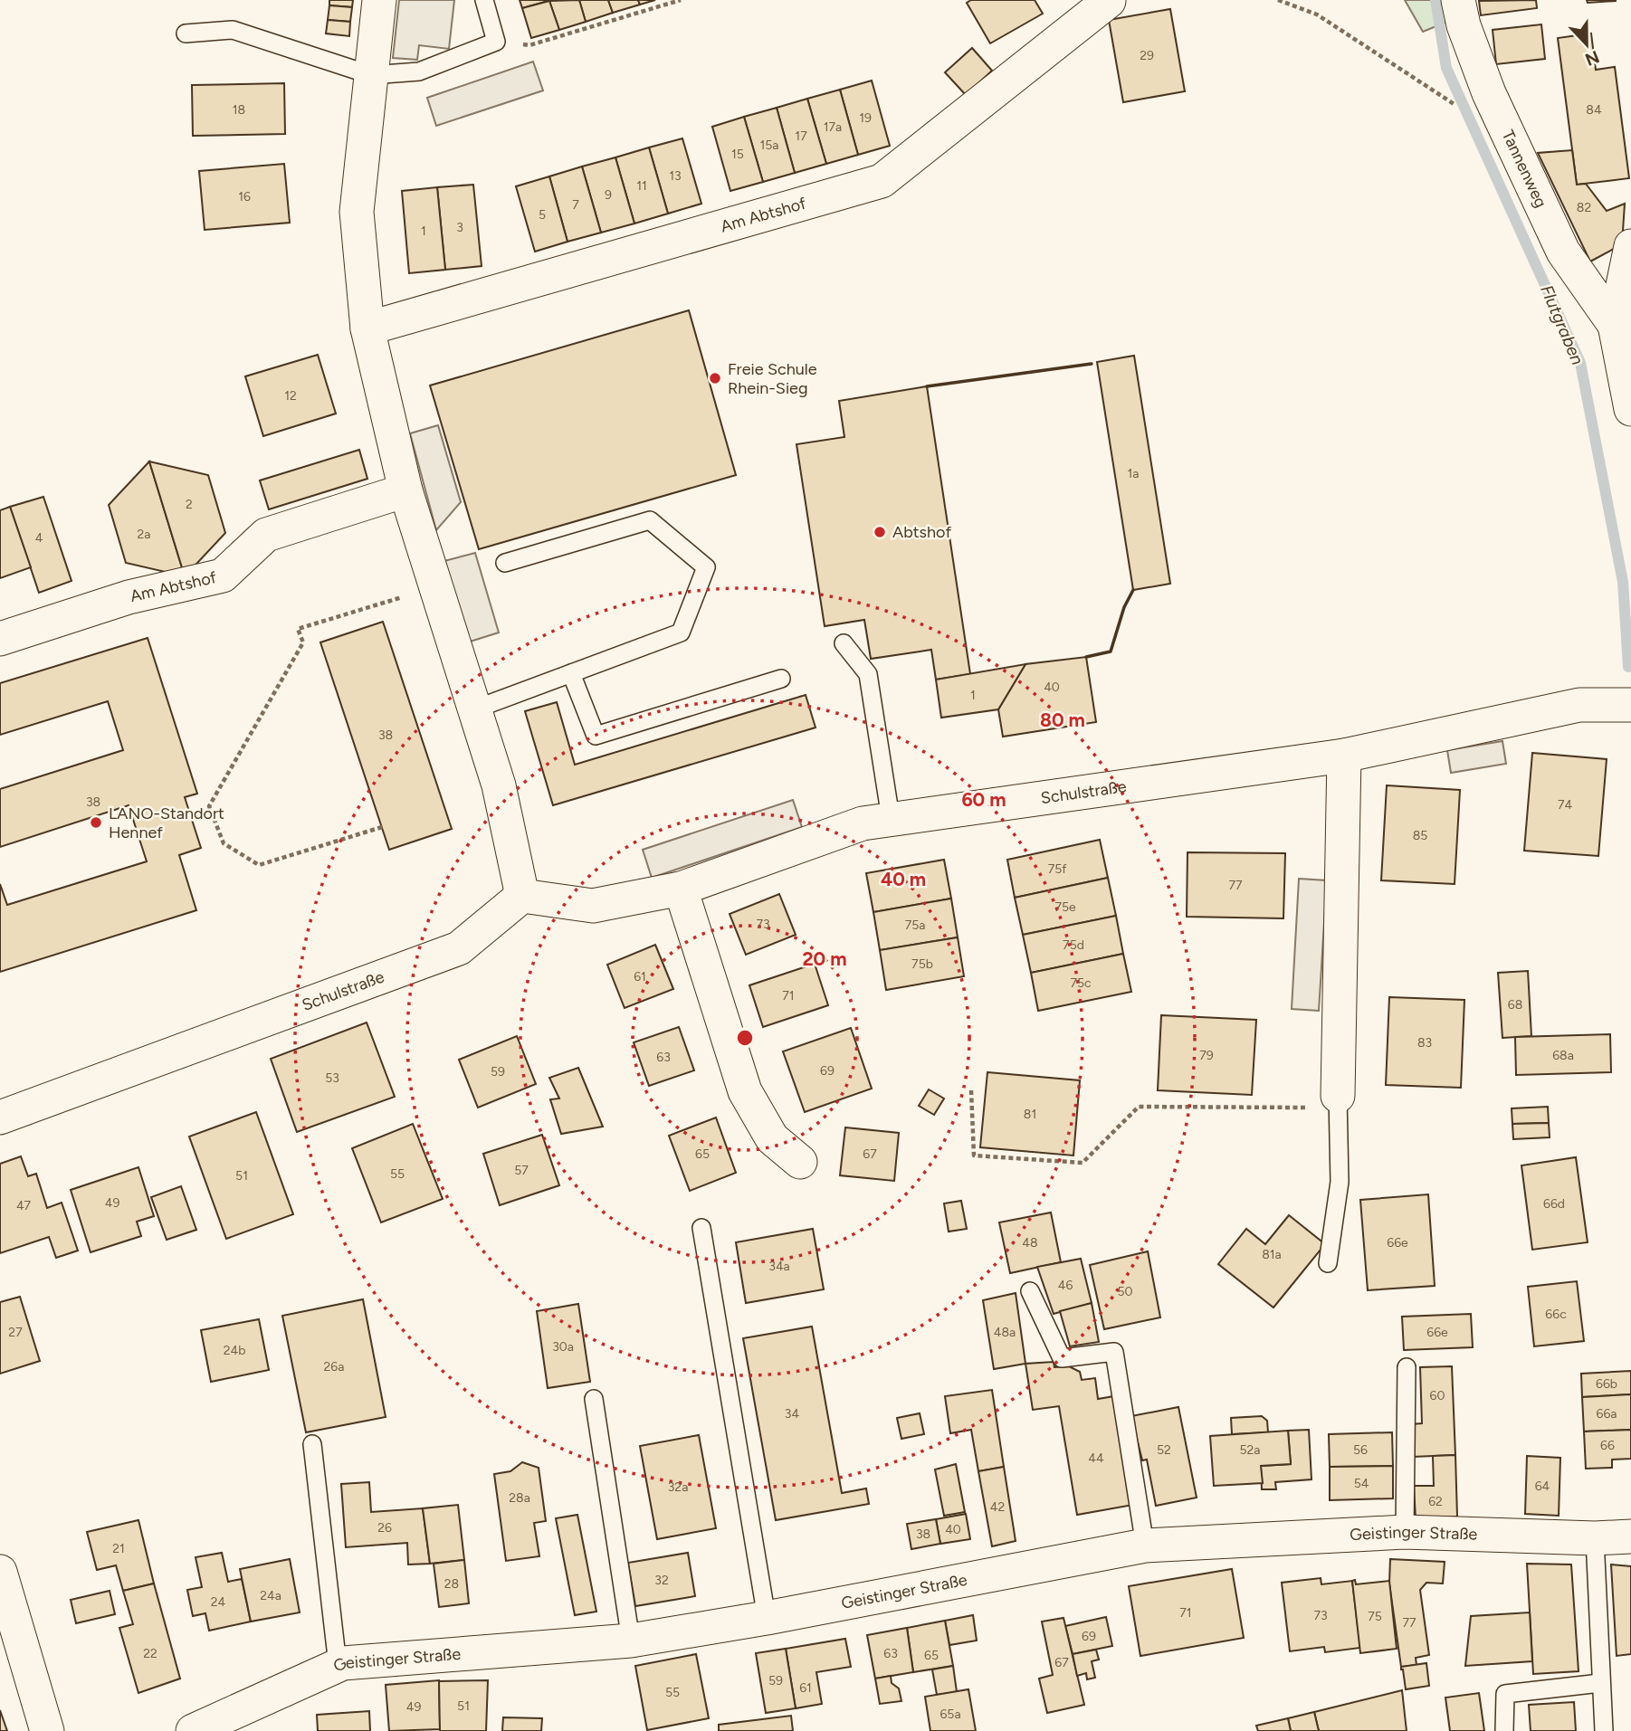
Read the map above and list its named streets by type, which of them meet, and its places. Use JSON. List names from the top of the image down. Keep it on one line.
{"streets":{"street":["Tannenweg","Am Abtshof","Schulstraße","Geistinger Straße"]},"water":["Flutgraben"],"places":["Freie Schule Rhein-Sieg","Abtshof","LANO-Standort Hennef"],"house_numbers":["29","18","84","19","17a","17","15a","15","13","11","9","16","7","82","5","3","1","12","1a","2","2a","4","40","1","38","38","74","85","75f","77","75e","73","75a","75d","75b","61","75c","71","68","83","79","68a","63","69","59","53","81","65","67","57","55","51","49","66d","47","48","66e","81a","34a","46","50","66c","27","48a","66e","30a","24b","26a","66b","60","34","66a","66","52","52a","56","44","54","64","32a","28a","62","42","26","40","38","21","32","28","24a","24","71","73","75","77","69","22","63","65","67","59","61","55","51","49","65a"],"north":"bottom","rings":["80 m","60 m","40 m","20 m"]}
